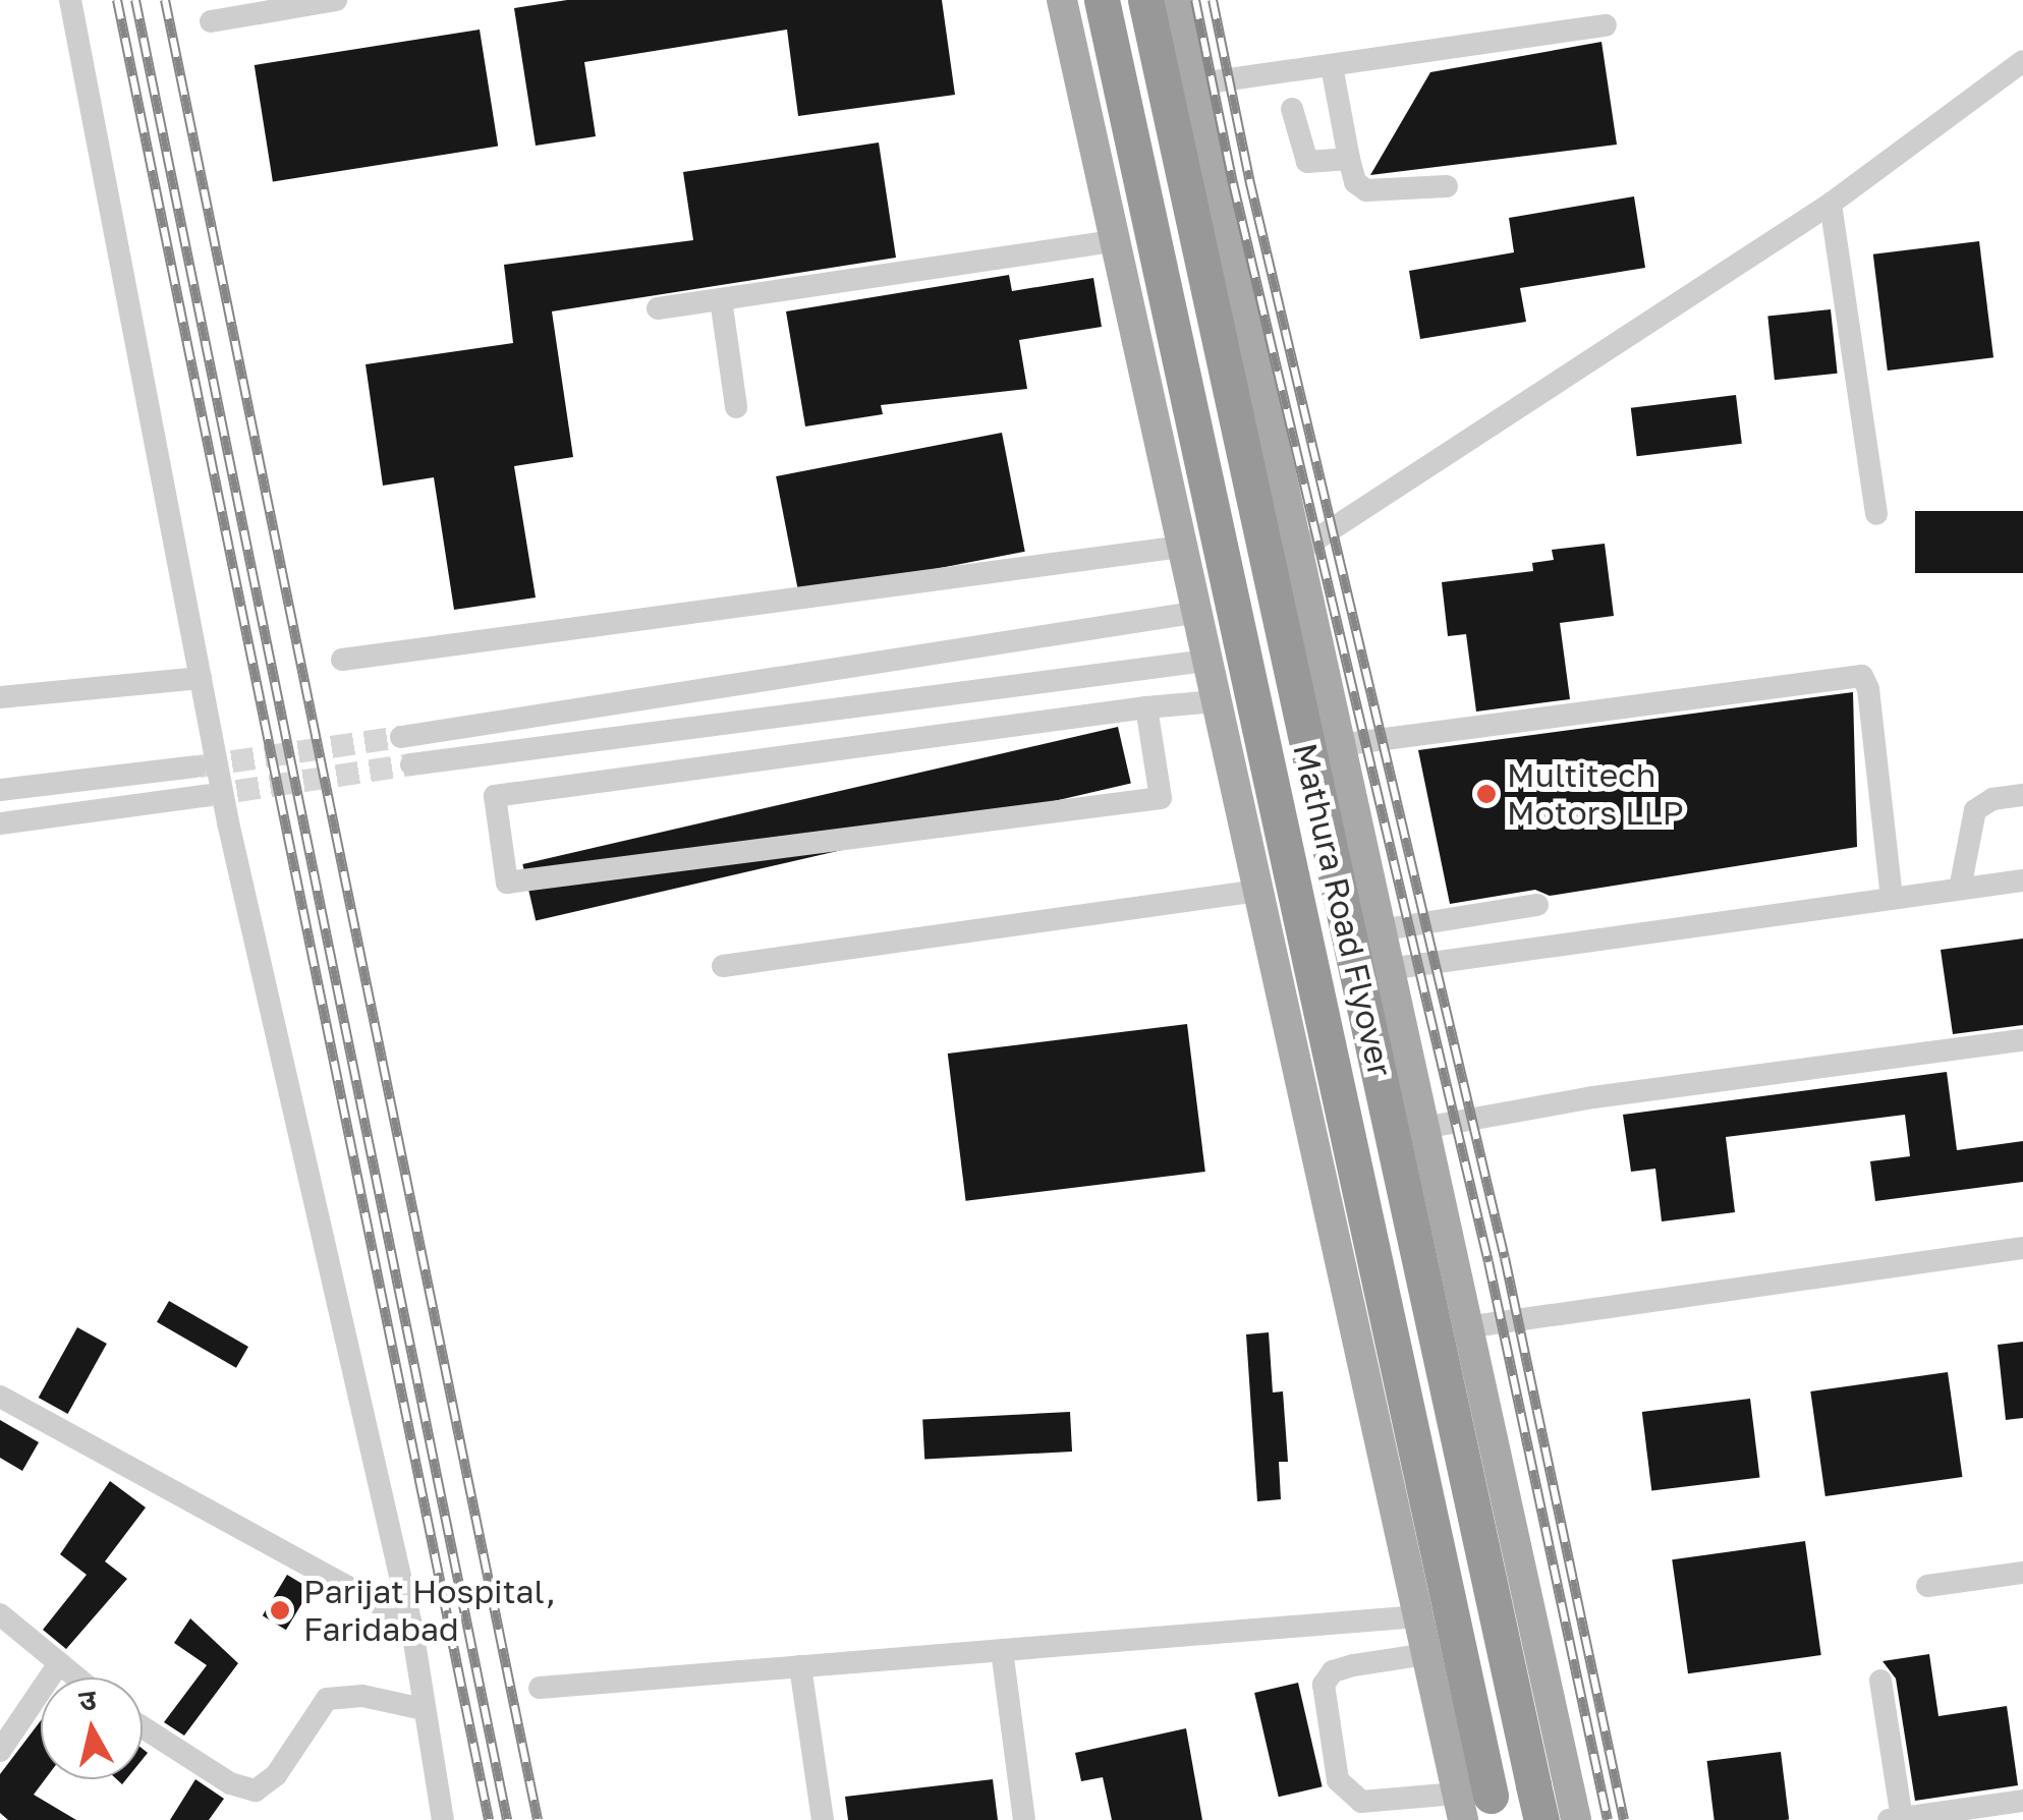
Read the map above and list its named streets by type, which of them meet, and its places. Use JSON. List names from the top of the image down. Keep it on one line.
{"streets":{"highway":["Mathura Road Flyover"]},"places":["Multitech Motors LLP","Parijat Hospital, Faridabad"],"north":"top"}
